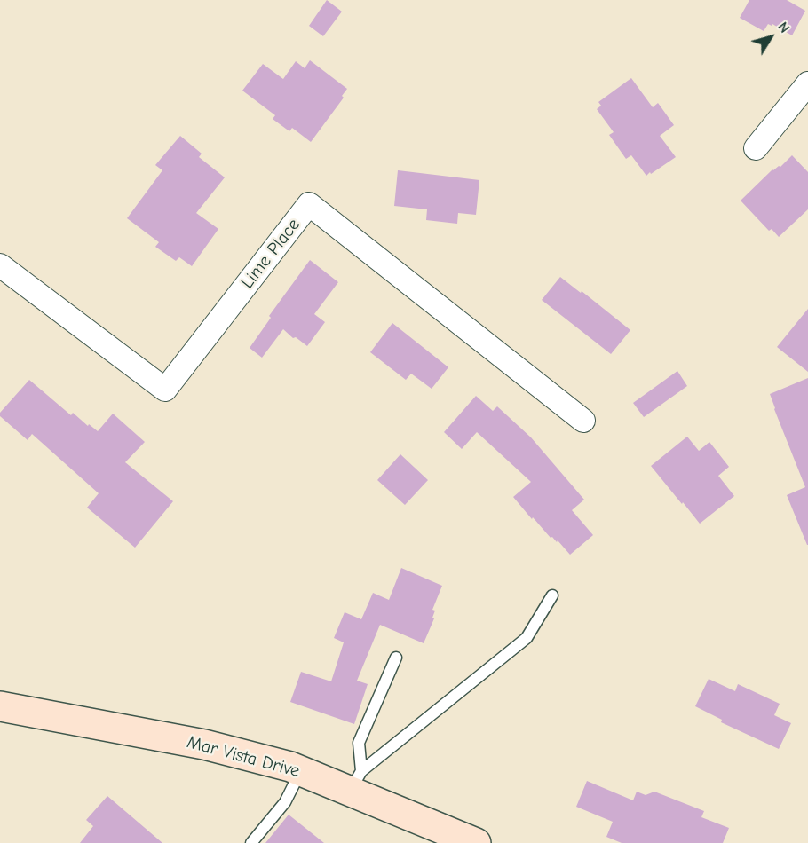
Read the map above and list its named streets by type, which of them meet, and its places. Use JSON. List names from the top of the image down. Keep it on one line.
{"streets":{"street":["Lime Place","Mar Vista Drive"]},"north":"top right"}
